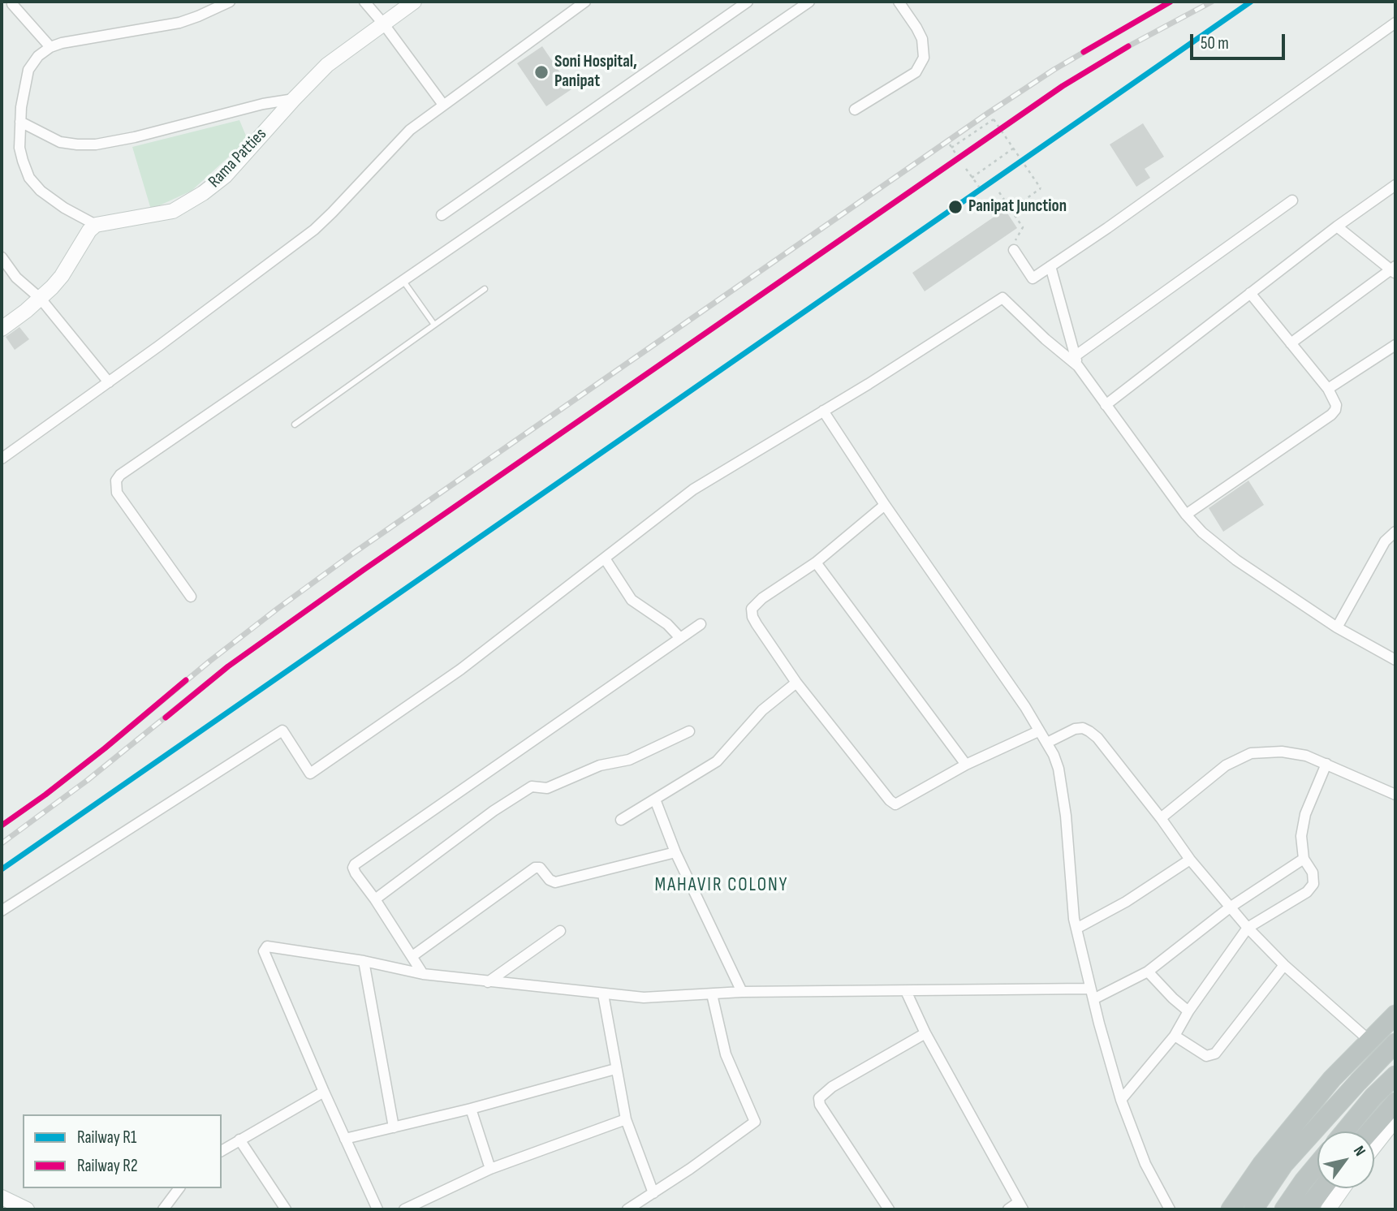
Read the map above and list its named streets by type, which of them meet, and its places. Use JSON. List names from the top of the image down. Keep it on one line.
{"streets":{"street":["Rama Patties"]},"districts":["MAHAVIR COLONY"],"places":["Soni Hospital, Panipat","Panipat Junction"],"lines":["rail line R1","rail line R2"],"legend":["Railway R1","Railway R2"],"scale_bar":"50 m","north":"top right"}
